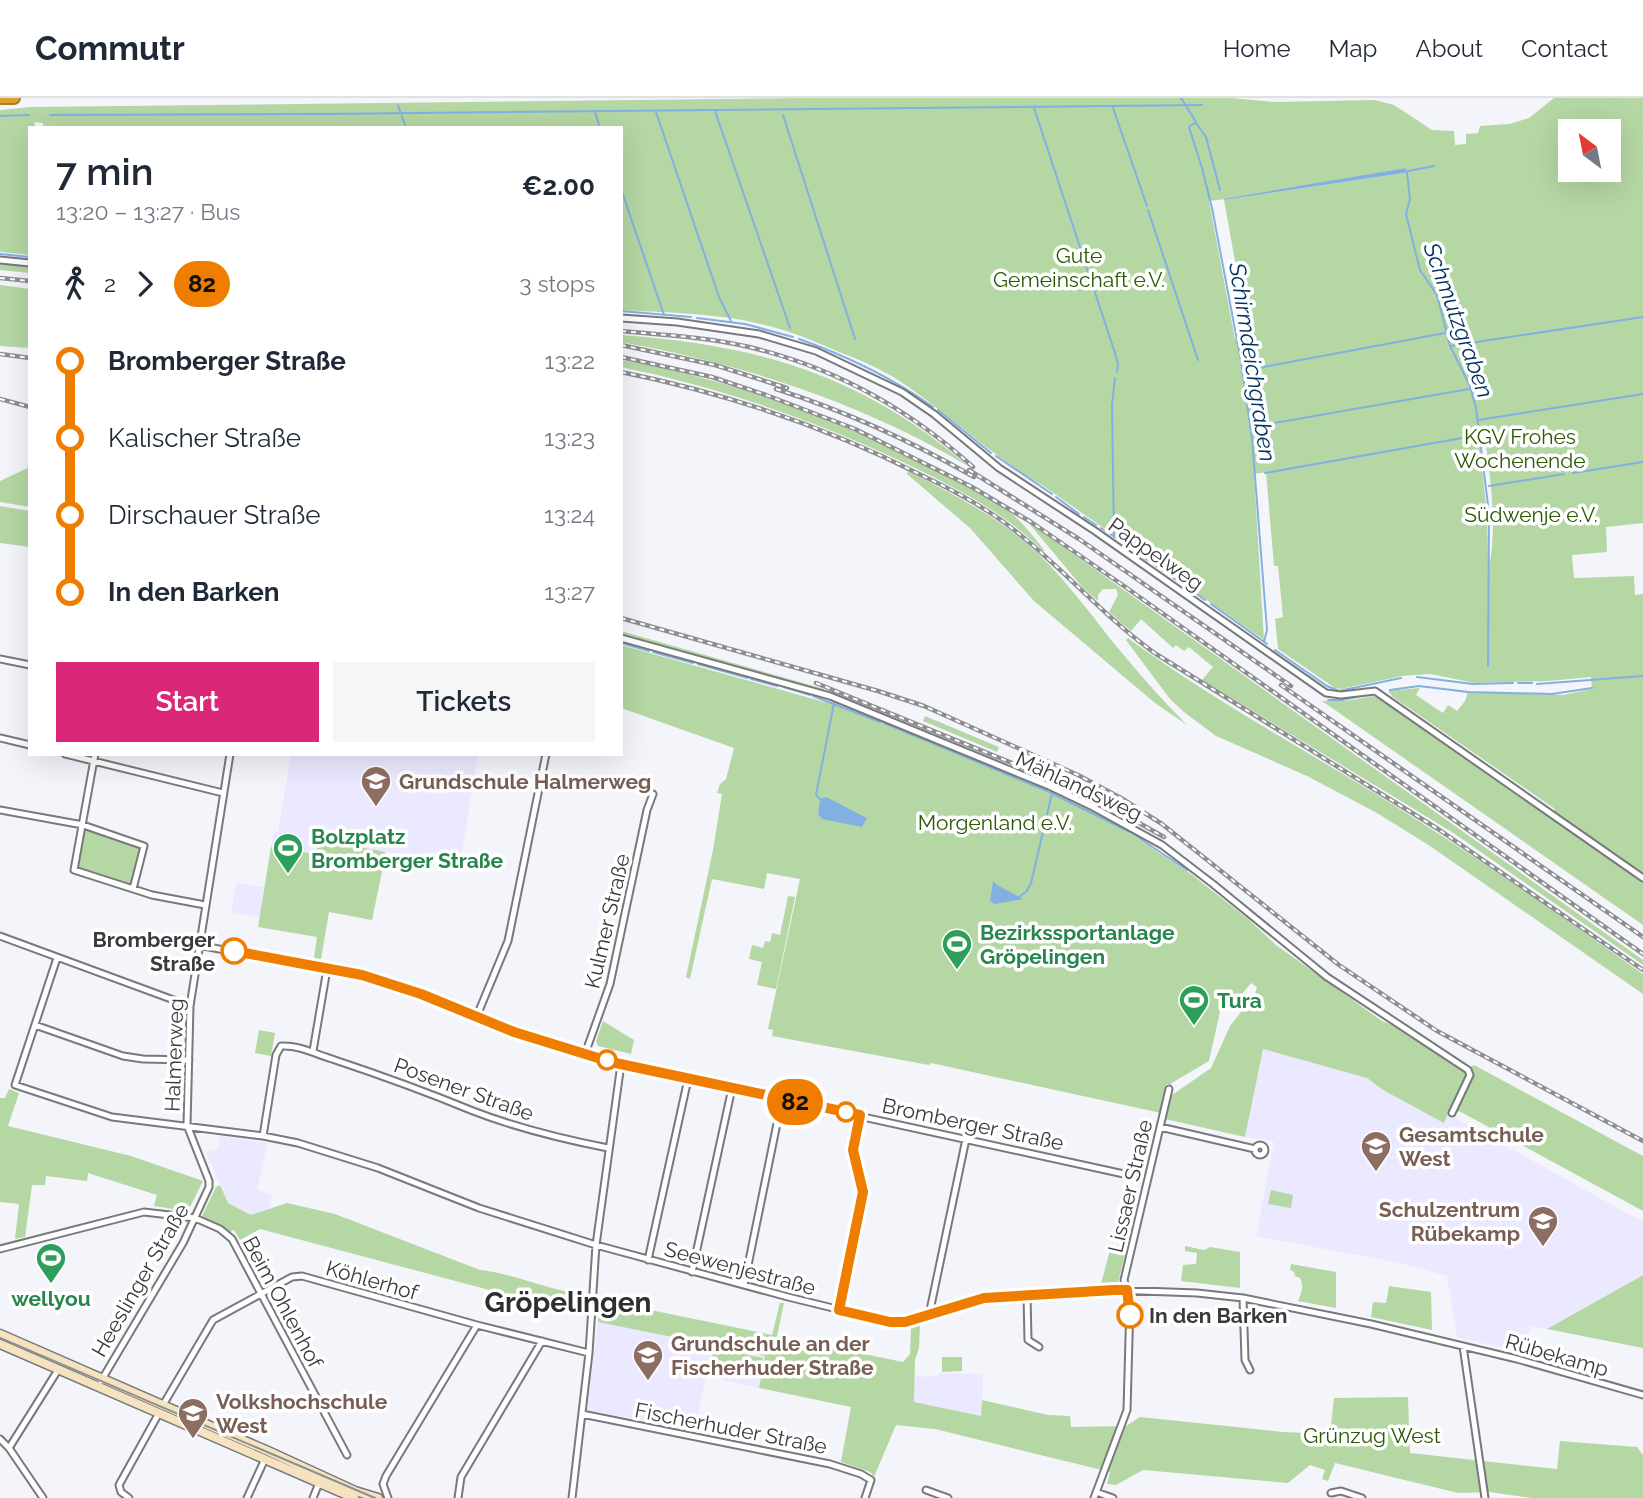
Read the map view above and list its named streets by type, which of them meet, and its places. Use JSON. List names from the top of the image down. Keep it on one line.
{"streets":{"street":["Pappelweg","Mählandsweg","Kulmer Straße","Halmerweg","Posener Straße","Bromberger Straße","Lissaer Straße","Seewenjestraße","Heeslinger Straße","Köhlerhof","Beim Ohlenhof","Rübekamp","Fischerhuder Straße"]},"crossings":[["Kulmer Straße","Bromberger Straße"],["Halmerweg","Bromberger Straße"],["Halmerweg","Seewenjestraße"],["Halmerweg","Heeslinger Straße"],["Posener Straße","Seewenjestraße"],["Lissaer Straße","Seewenjestraße"],["Seewenjestraße","Rübekamp"],["Heeslinger Straße","Beim Ohlenhof"],["Köhlerhof","Beim Ohlenhof"]],"districts":["Gröpelingen"],"water":["Schmutzgraben","Schirmdeichgraben"],"parks":["Gute Gemeinschaft e.V.","KGV Frohes Wochenende","Südwenje e.V.","Morgenland e.V.","Grünzug West"],"places":{"school or university":["Grundschule Halmerweg","Gesamtschule West","Schulzentrum Rübekamp","Grundschule an der Fischerhuder Straße","Volkshochschule West"],"sports":["Bolzplatz Bromberger Straße","Bezirkssportanlage Gröpelingen","Tura","wellyou"],"other":["Bromberger Straße","In den Barken"]},"lines":["bus line 82"],"north":"top left","page":{"header":"Commutr","nav":["Home","Map","About","Contact"],"on_map":"82","heading":["7 min","13:20 – 13:27 · Bus","€2.00"],"legs":["2","82","3 stops"],"list":[{"name":"Bromberger Straße","value":"13:22"},{"name":"Kalischer Straße","value":"13:23"},{"name":"Dirschauer Straße","value":"13:24"},{"name":"In den Barken","value":"13:27"}],"buttons":["Start","Tickets"]}}
